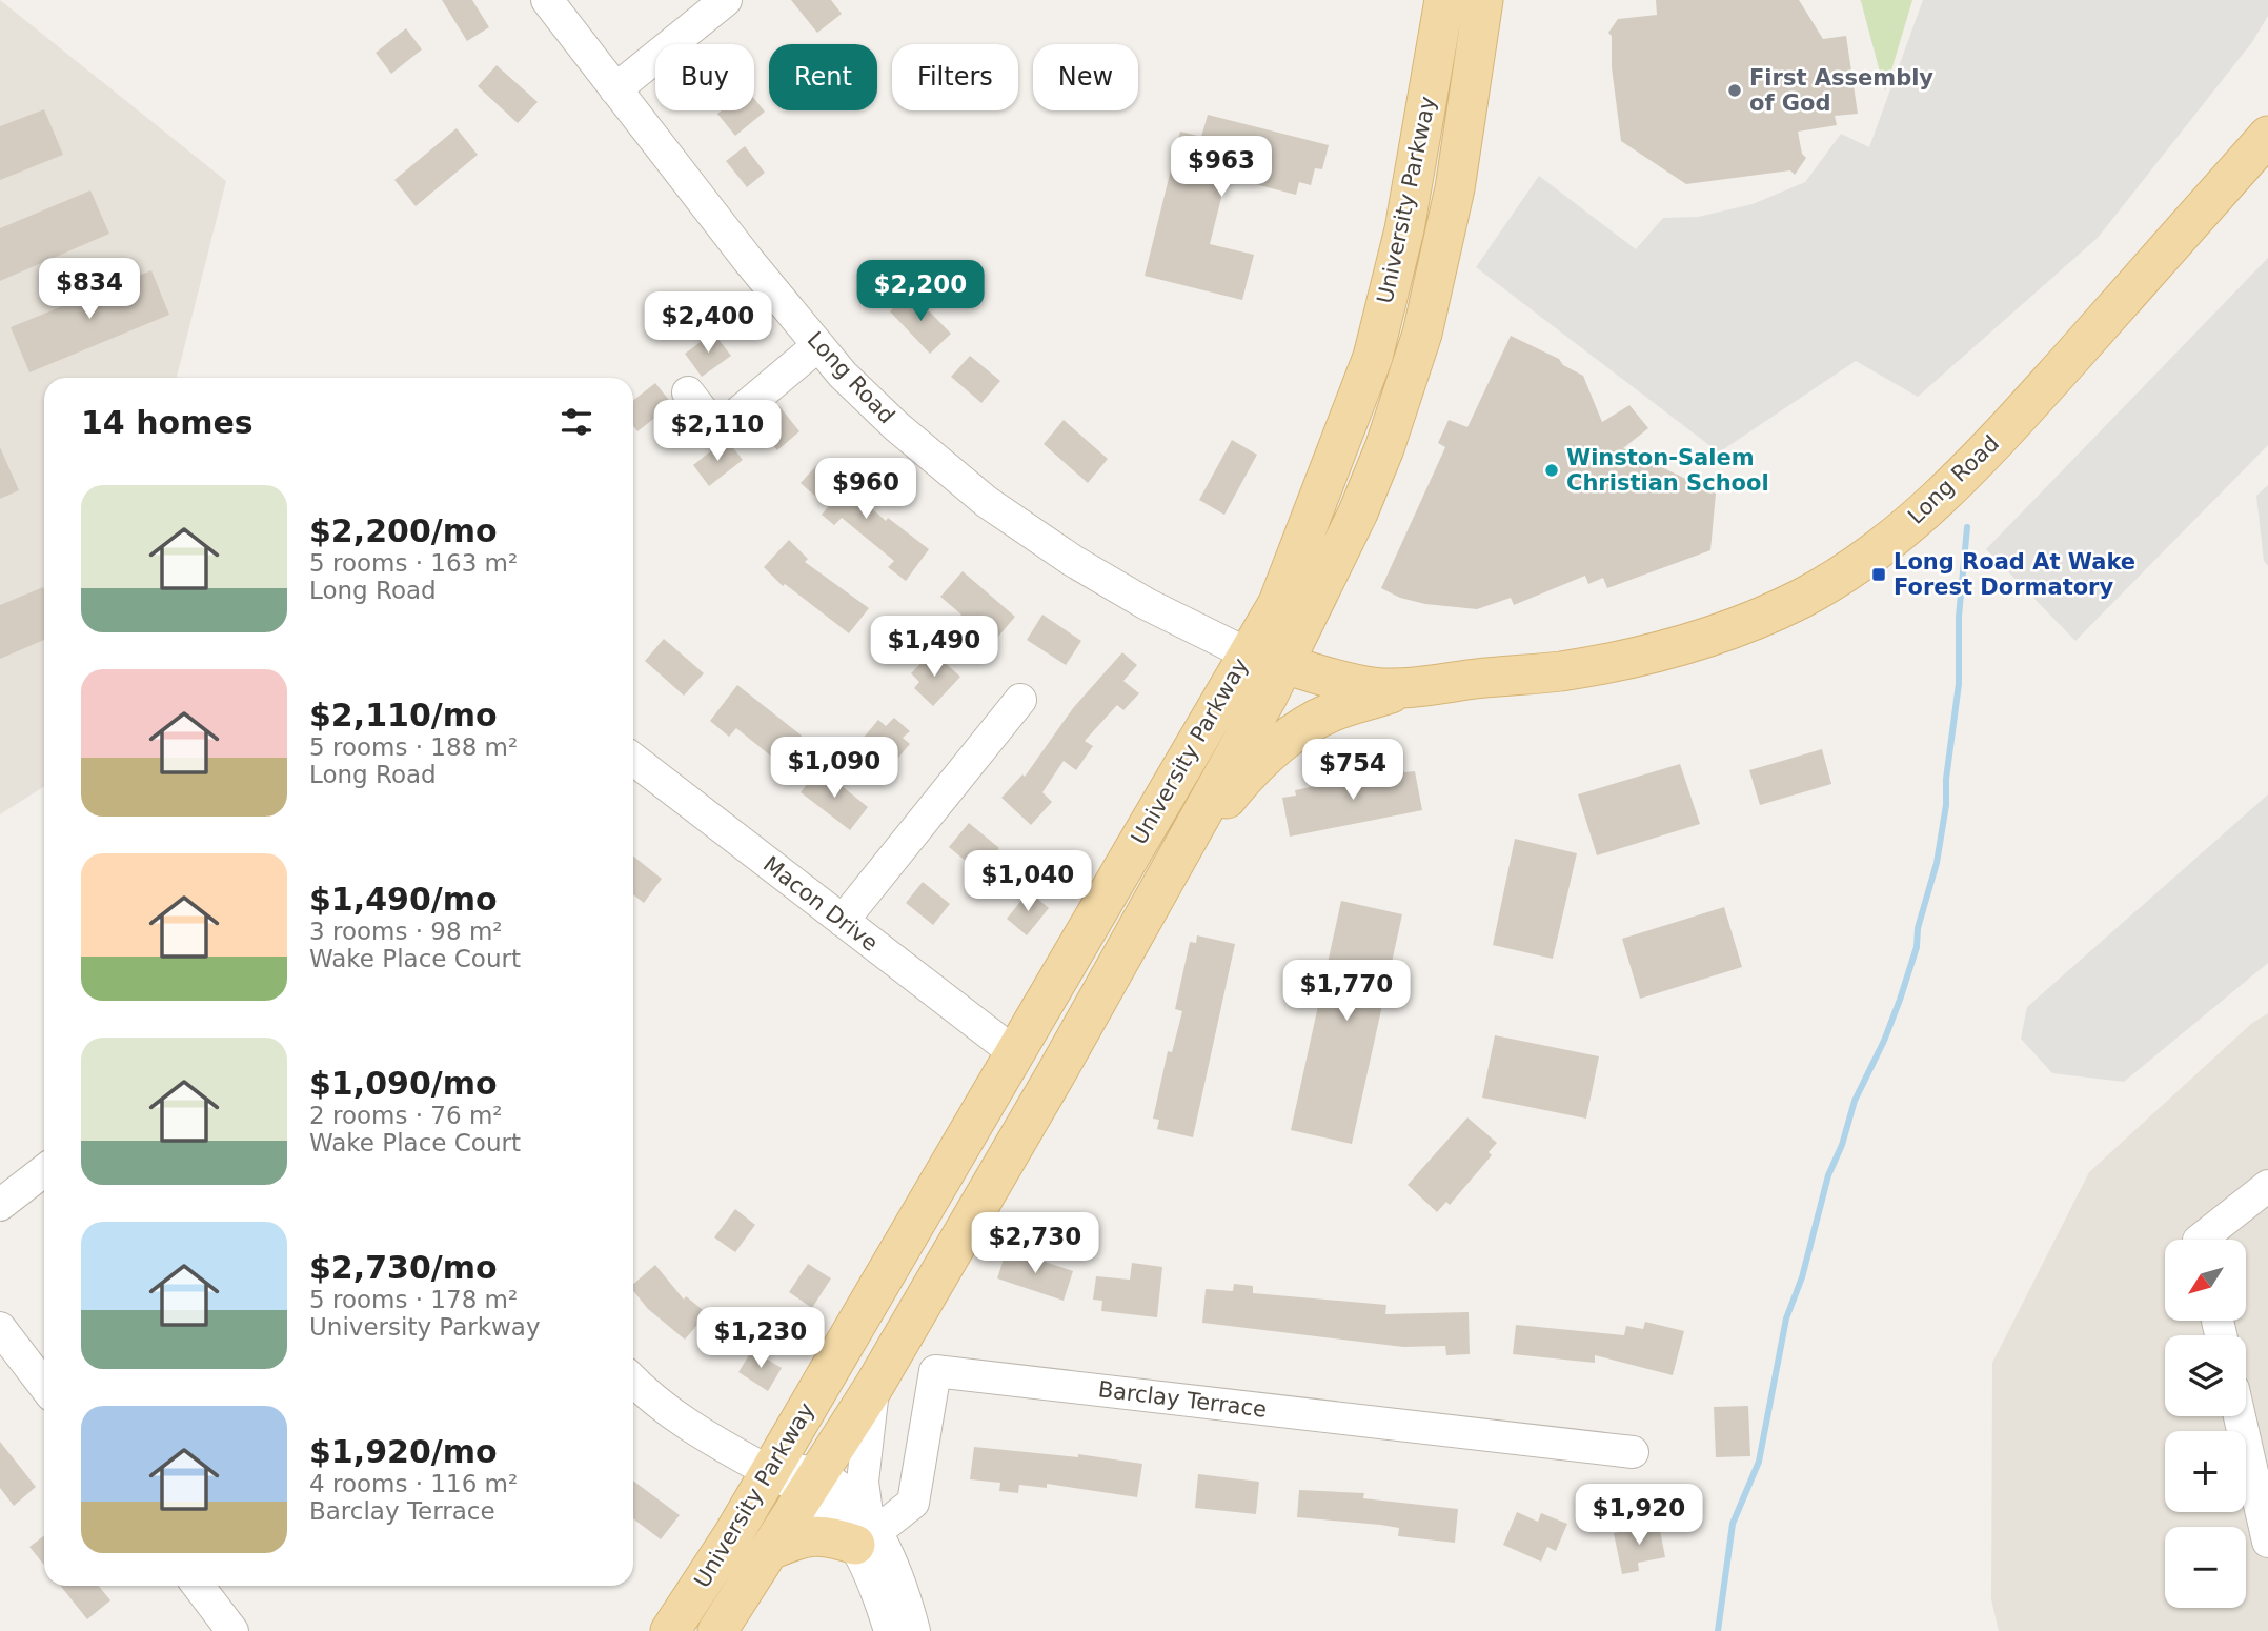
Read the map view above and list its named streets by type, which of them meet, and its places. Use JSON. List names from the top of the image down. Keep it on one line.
{"streets":{"main road":["University Parkway","Long Road"],"street":["Macon Drive","Barclay Terrace"]},"crossings":[["University Parkway","Long Road"],["University Parkway","Macon Drive"]],"places":{"other":["First Assembly of God","Winston-Salem Christian School"],"transit":["Long Road At Wake Forest Dormatory"]},"north":"bottom left","page":{"chip":["Buy","Rent","Filters","New"],"price":["$963","$834","$2,200","$2,400","$2,110","$960","$1,490","$1,090","$754","$1,040","$1,770","$2,730","$1,230","$1,920"],"heading":"14 homes","list":[{"name":"$2,200/mo","note":"5 rooms · 163 m² · Long Road"},{"name":"$2,110/mo","note":"5 rooms · 188 m² · Long Road"},{"name":"$1,490/mo","note":"3 rooms · 98 m² · Wake Place Court"},{"name":"$1,090/mo","note":"2 rooms · 76 m² · Wake Place Court"},{"name":"$2,730/mo","note":"5 rooms · 178 m² · University Parkway"},{"name":"$1,920/mo","note":"4 rooms · 116 m² · Barclay Terrace"}],"map_buttons":["+","−"]}}
